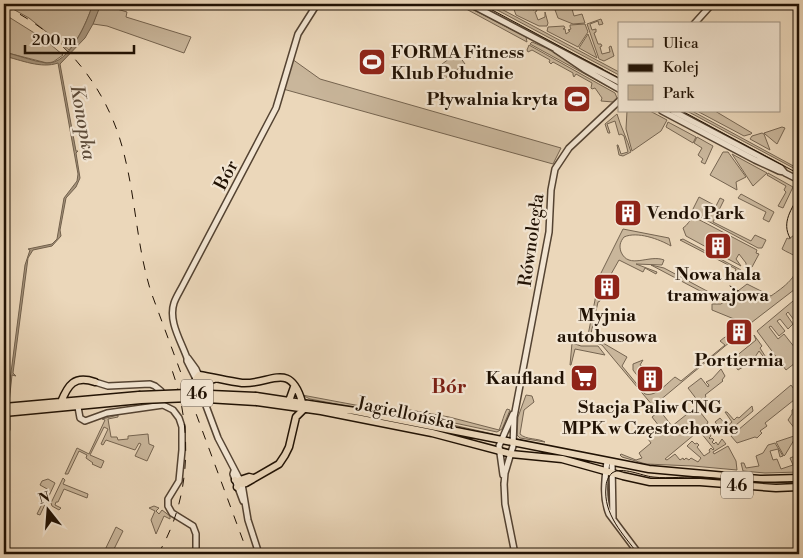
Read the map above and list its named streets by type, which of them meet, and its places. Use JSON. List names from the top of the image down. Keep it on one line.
{"streets":{"main road":["46","Jagiellońska"],"street":["Bór","Równoległa"]},"crossings":[["Równoległa","Jagiellońska"]],"districts":["Bór"],"water":["Konopka"],"places":{"sports":["FORMA Fitness Klub Południe","Pływalnia kryta"],"building":["Vendo Park","Nowa hala tramwajowa","Myjnia autobusowa","Portiernia","Stacja Paliw CNG MPK w Częstochowie"],"supermarket":["Kaufland"]},"legend":["Ulica","Kolej","Park"],"scale_bar":"200 m","north":"top"}
